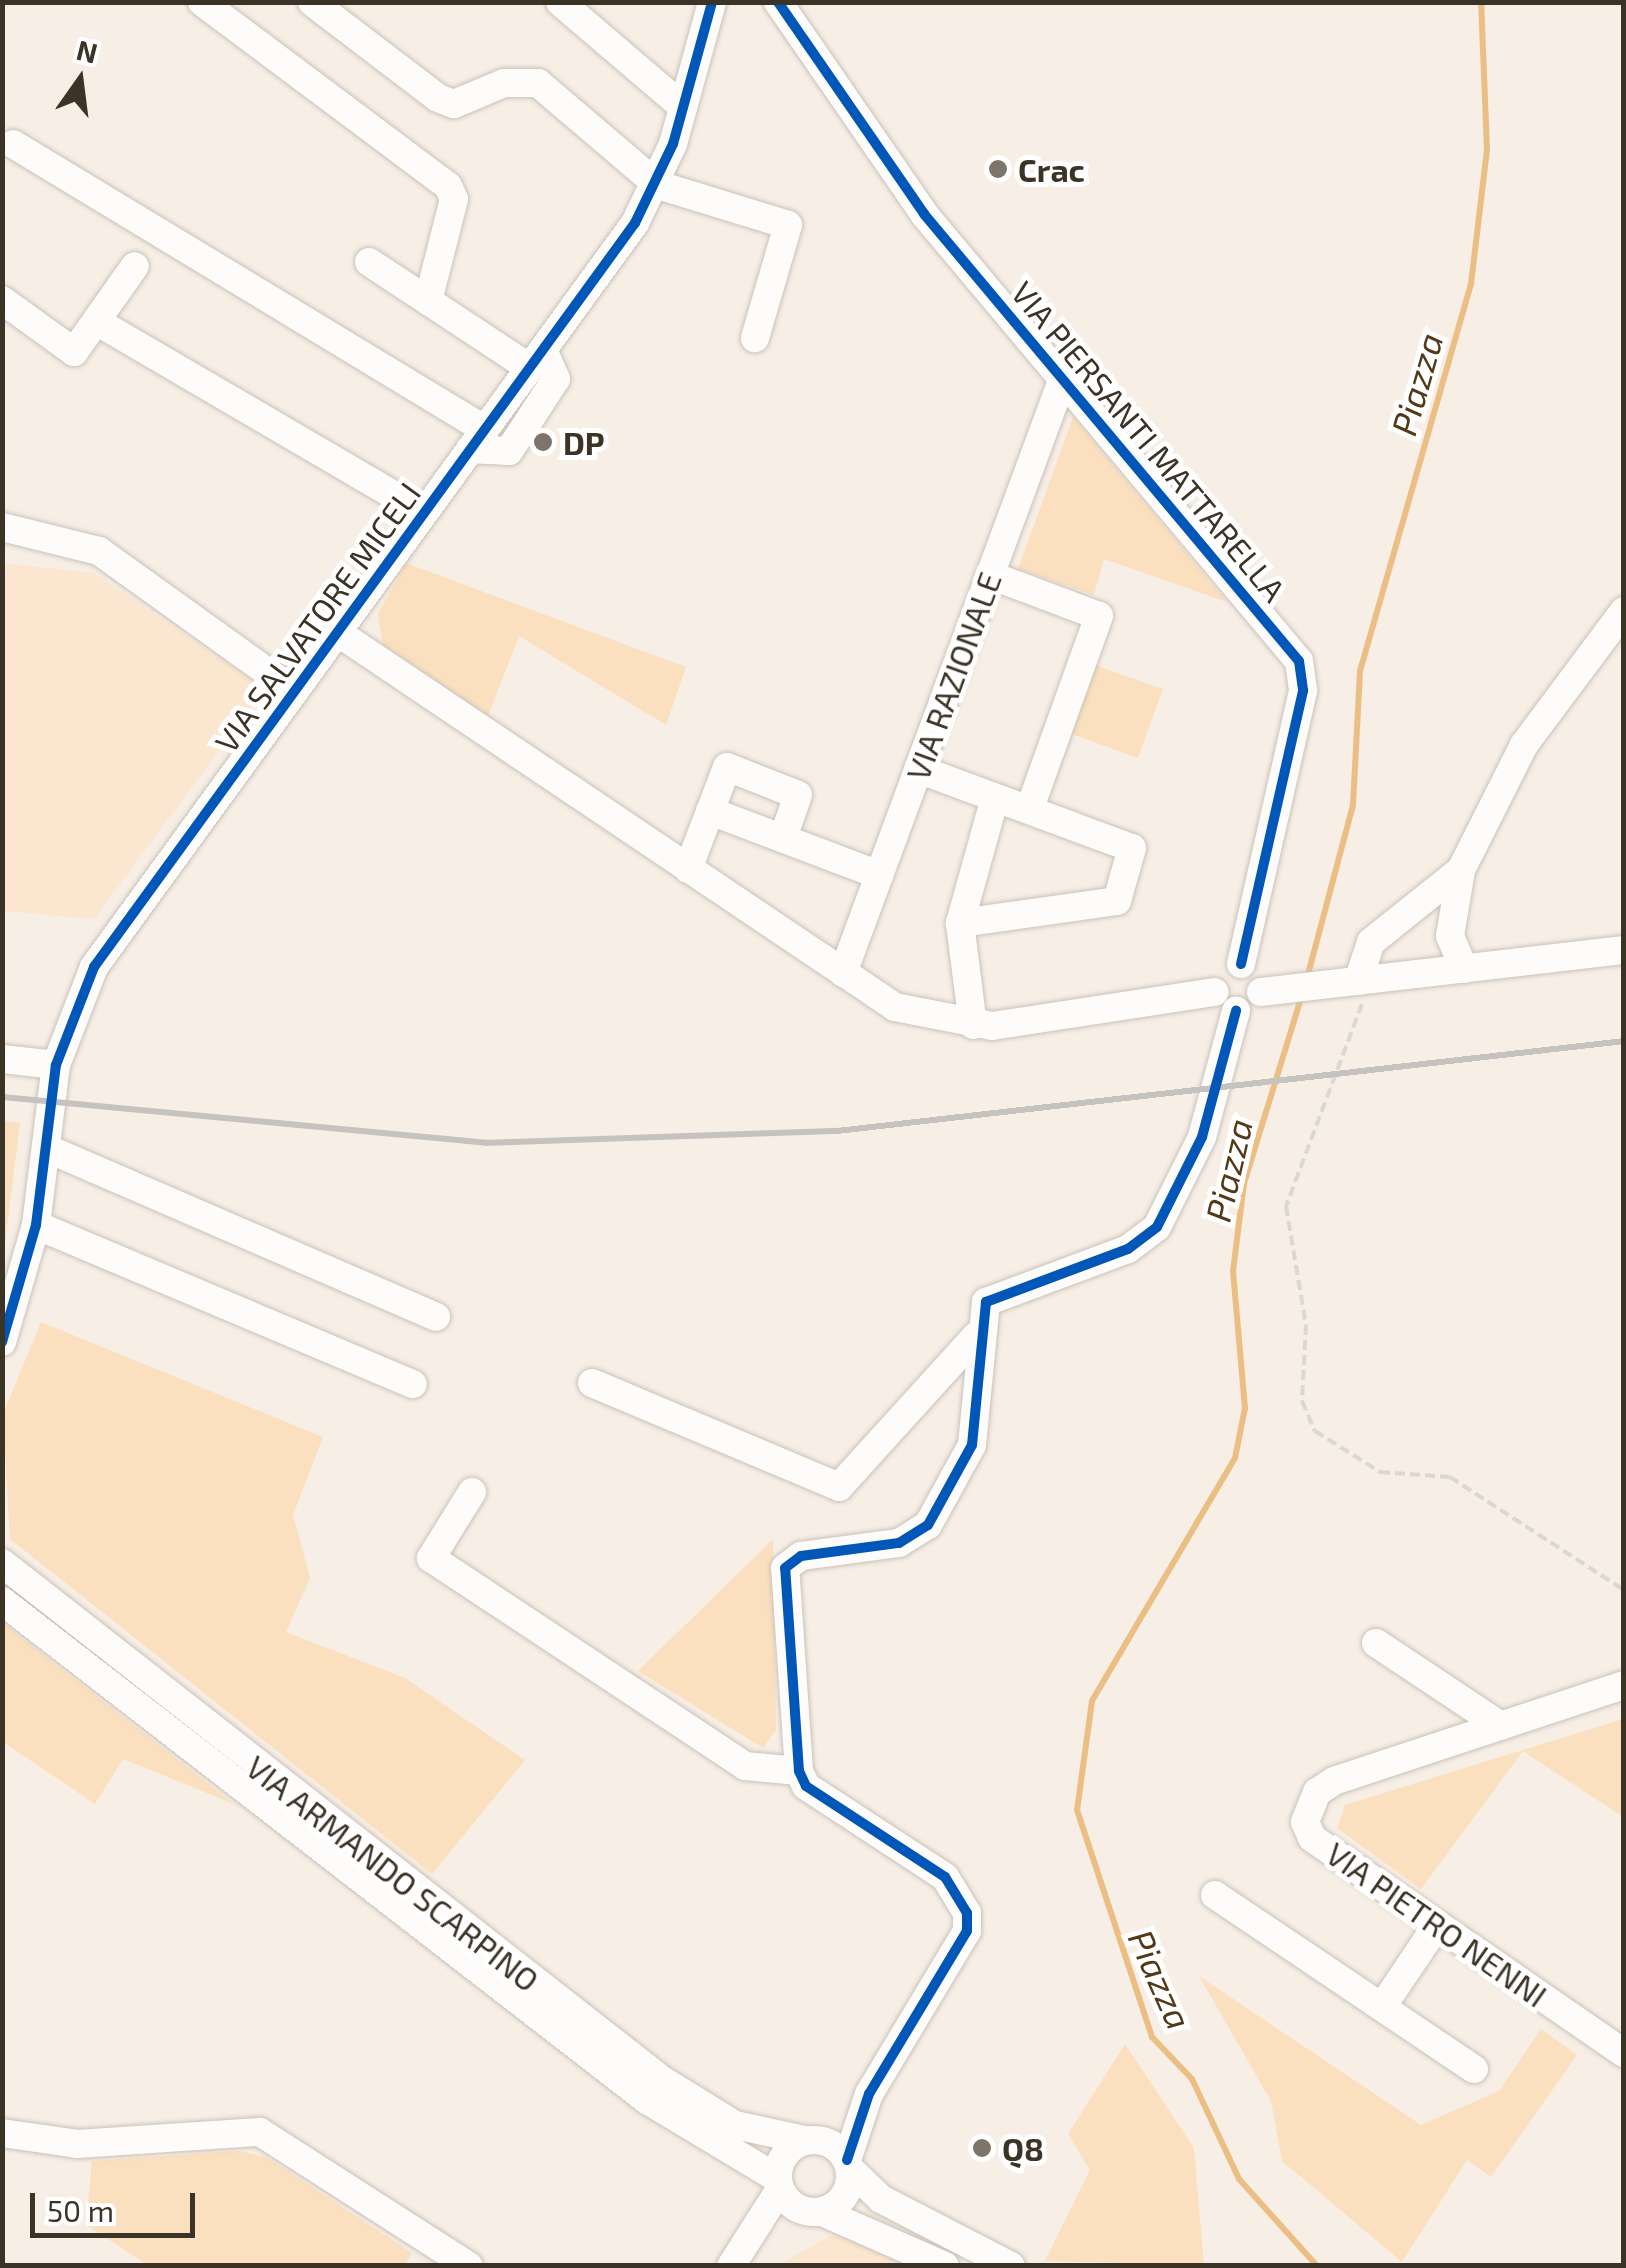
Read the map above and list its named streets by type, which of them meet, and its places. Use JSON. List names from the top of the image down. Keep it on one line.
{"streets":{"street":["VIA PIERSANTI MATTARELLA","VIA SALVATORE MICELI","VIA RAZIONALE","VIA ARMANDO SCARPINO","VIA PIETRO NENNI"]},"crossings":[["VIA PIERSANTI MATTARELLA","VIA RAZIONALE"]],"water":["Piazza"],"places":["Crac","DP","Q8"],"scale_bar":"50 m","north":"top"}
